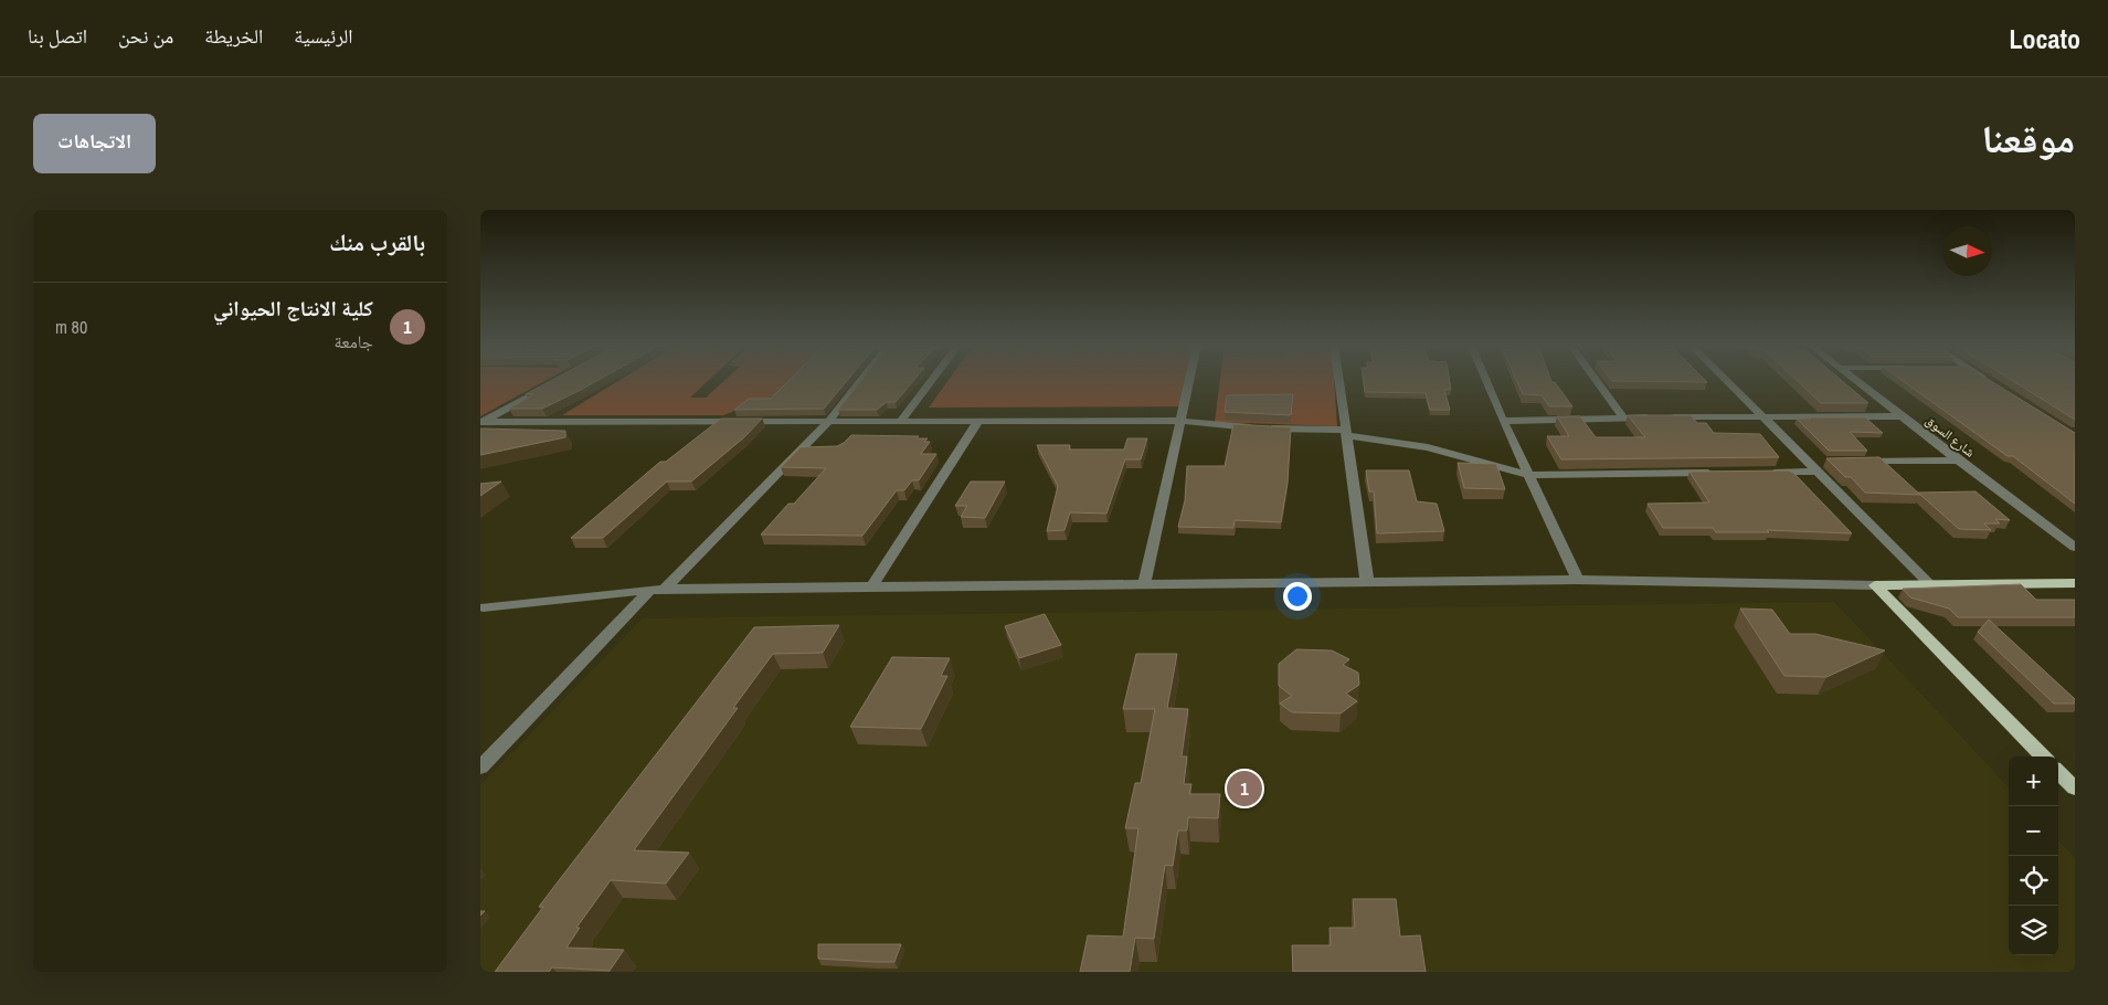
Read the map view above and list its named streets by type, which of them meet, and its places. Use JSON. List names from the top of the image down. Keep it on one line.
{"streets":{"street":["شارع السوق"]},"north":"right","page":{"header":"Locato","nav":["الرئيسية","الخريطة","من نحن","اتصل بنا"],"title":"موقعنا","buttons":"الاتجاهات","heading":"بالقرب منك","list":[{"mark":"1","name":"كلية الانتاج الحيواني","note":"جامعة","value":"80 m"}],"map_buttons":["+","−"],"pins":"1"}}
